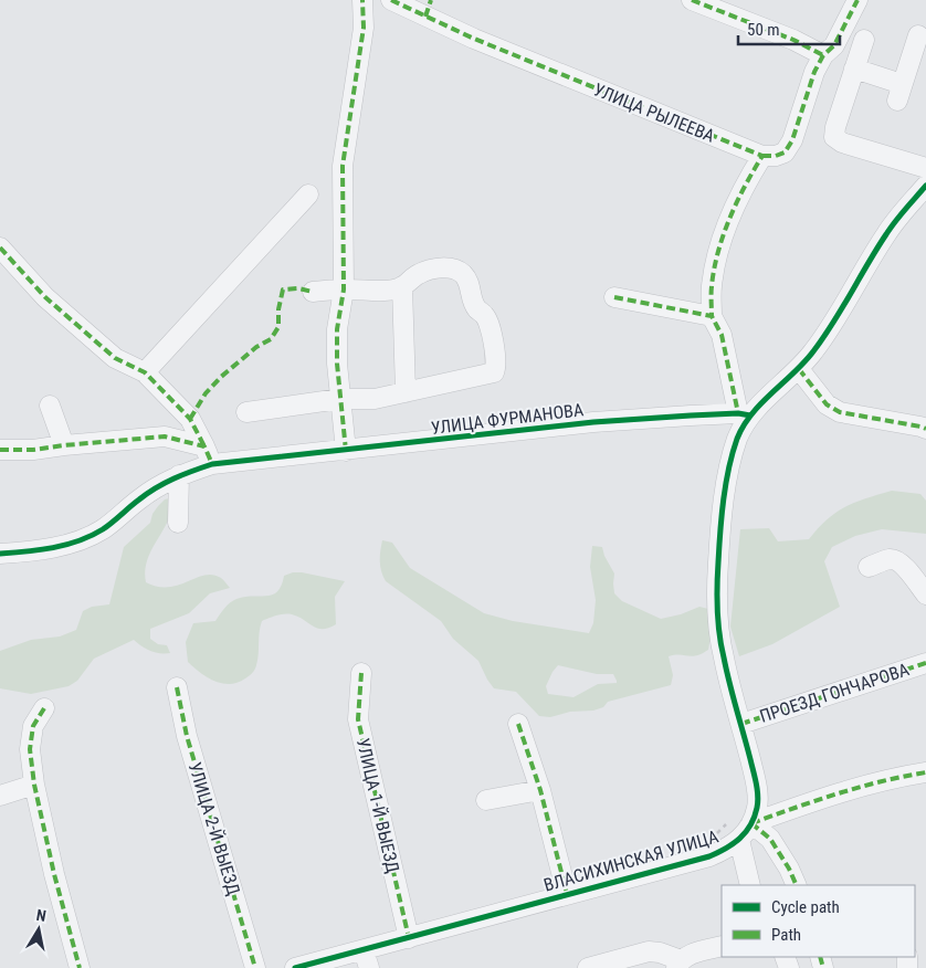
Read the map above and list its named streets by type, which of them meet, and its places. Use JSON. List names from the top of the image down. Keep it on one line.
{"streets":{"street":["УЛИЦА РЫЛЕЕВА","УЛИЦА ФУРМАНОВА","ПРОЕЗД ГОНЧАРОВА","УЛИЦА 1-Й ВЫЕЗД","УЛИЦА 2-Й ВЫЕЗД","ВЛАСИХИНСКАЯ УЛИЦА"]},"crossings":[["УЛИЦА ФУРМАНОВА","ВЛАСИХИНСКАЯ УЛИЦА"],["ПРОЕЗД ГОНЧАРОВА","ВЛАСИХИНСКАЯ УЛИЦА"],["УЛИЦА 1-Й ВЫЕЗД","ВЛАСИХИНСКАЯ УЛИЦА"]],"legend":["Cycle path","Path"],"scale_bar":"50 m","north":"top"}
